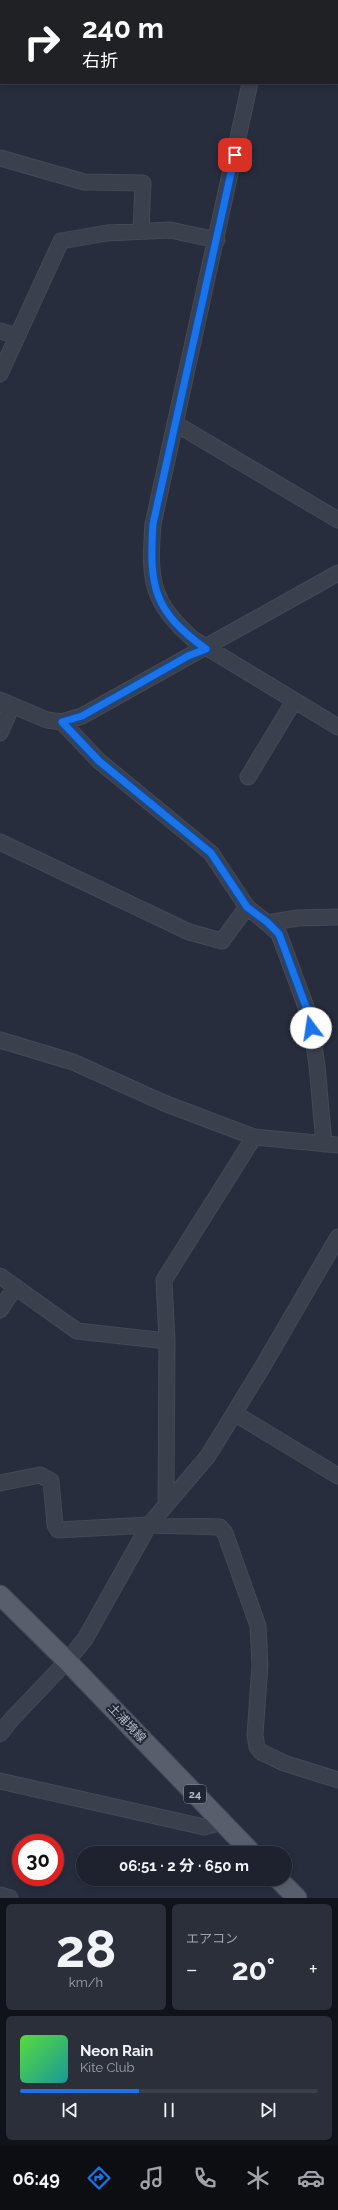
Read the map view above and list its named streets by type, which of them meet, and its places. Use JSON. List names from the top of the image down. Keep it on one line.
{"streets":{"main road":["土浦境線","24"]},"page":{"turn":["240 m","右折"],"limit":"30","trip":"06:51 · 2 分 · 650 m","tile":[["28","km/h"],"エアコン"],"heat":["−","20°","+"],"song":["Neon Rain","Kite Club"],"tabs":"06:49"}}
